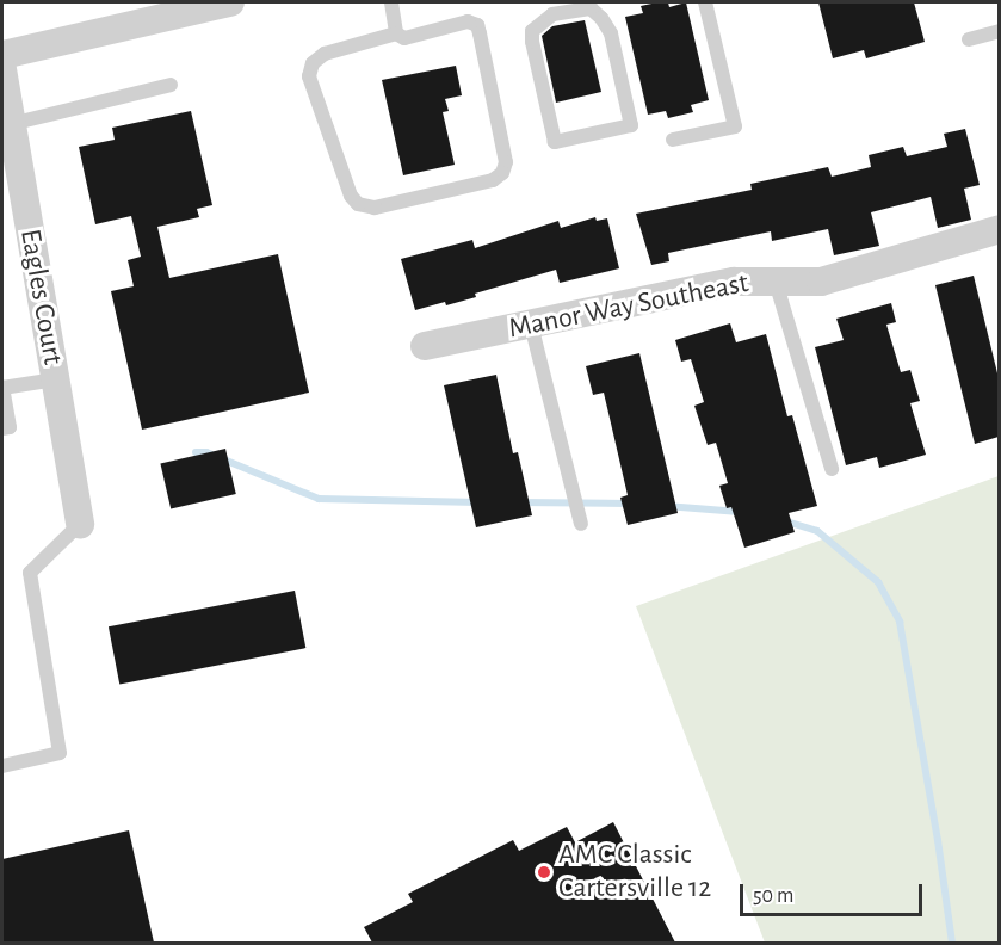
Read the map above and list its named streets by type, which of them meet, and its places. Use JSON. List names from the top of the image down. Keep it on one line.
{"streets":{"street":["Eagles Court","Manor Way Southeast"]},"places":["AMC Classic Cartersville 12"],"scale_bar":"50 m"}
